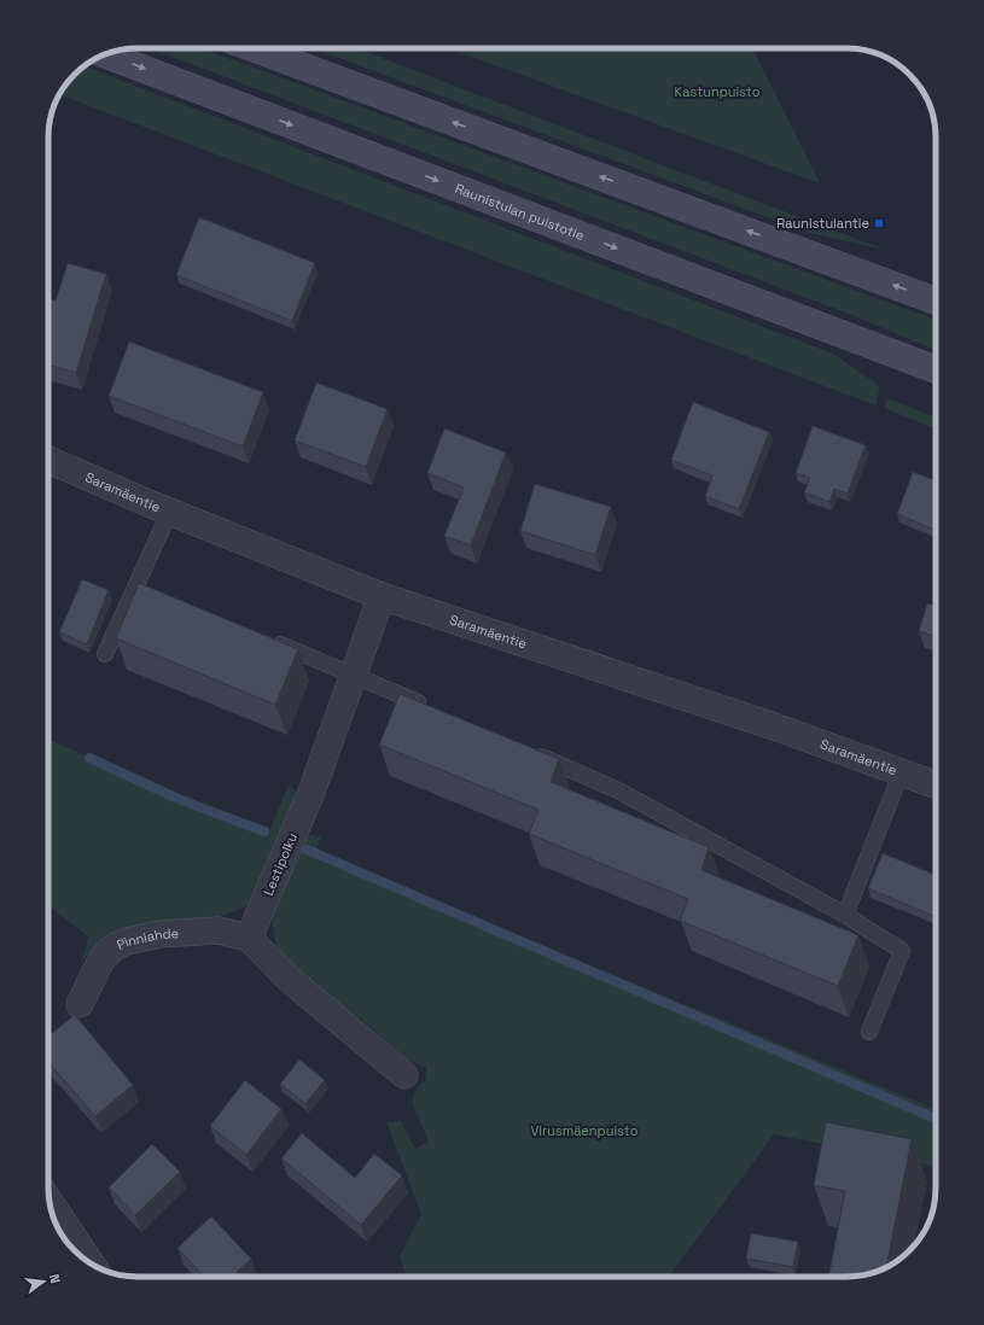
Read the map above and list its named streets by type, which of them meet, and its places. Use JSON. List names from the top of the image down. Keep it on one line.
{"streets":{"main road":["Raunistulan puistotie"],"street":["Saramäentie","Lestipolku","Pinniahde"]},"crossings":[["Saramäentie","Lestipolku"],["Lestipolku","Pinniahde"]],"parks":["Kastunpuisto","Virusmäenpuisto"],"places":{"transit":["Raunistulantie"]},"north":"right"}
